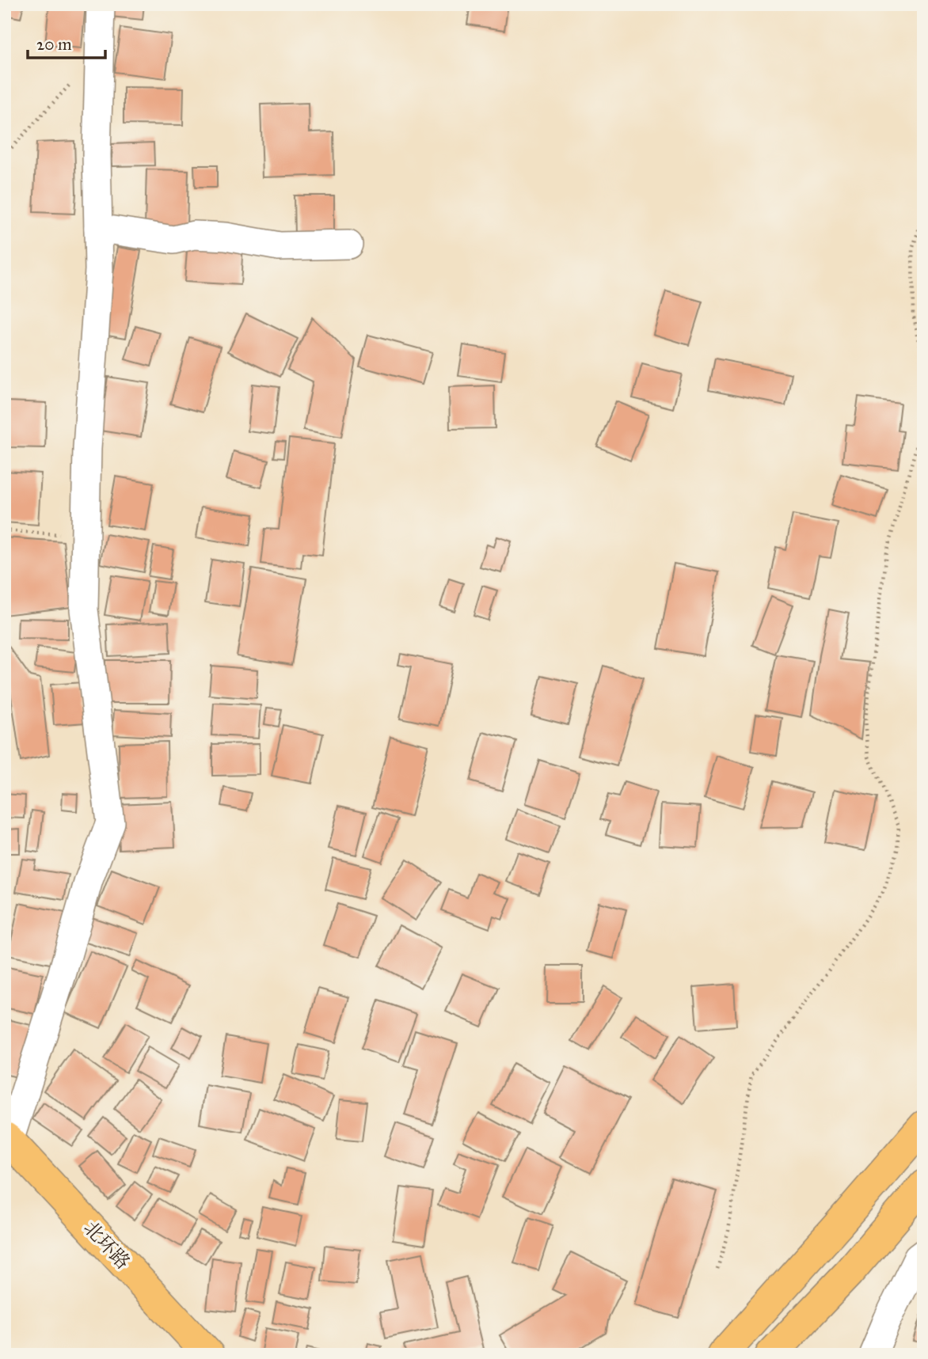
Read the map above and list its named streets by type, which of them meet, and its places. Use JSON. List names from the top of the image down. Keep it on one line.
{"streets":{"main road":["北环路"]},"scale_bar":"20 m"}
